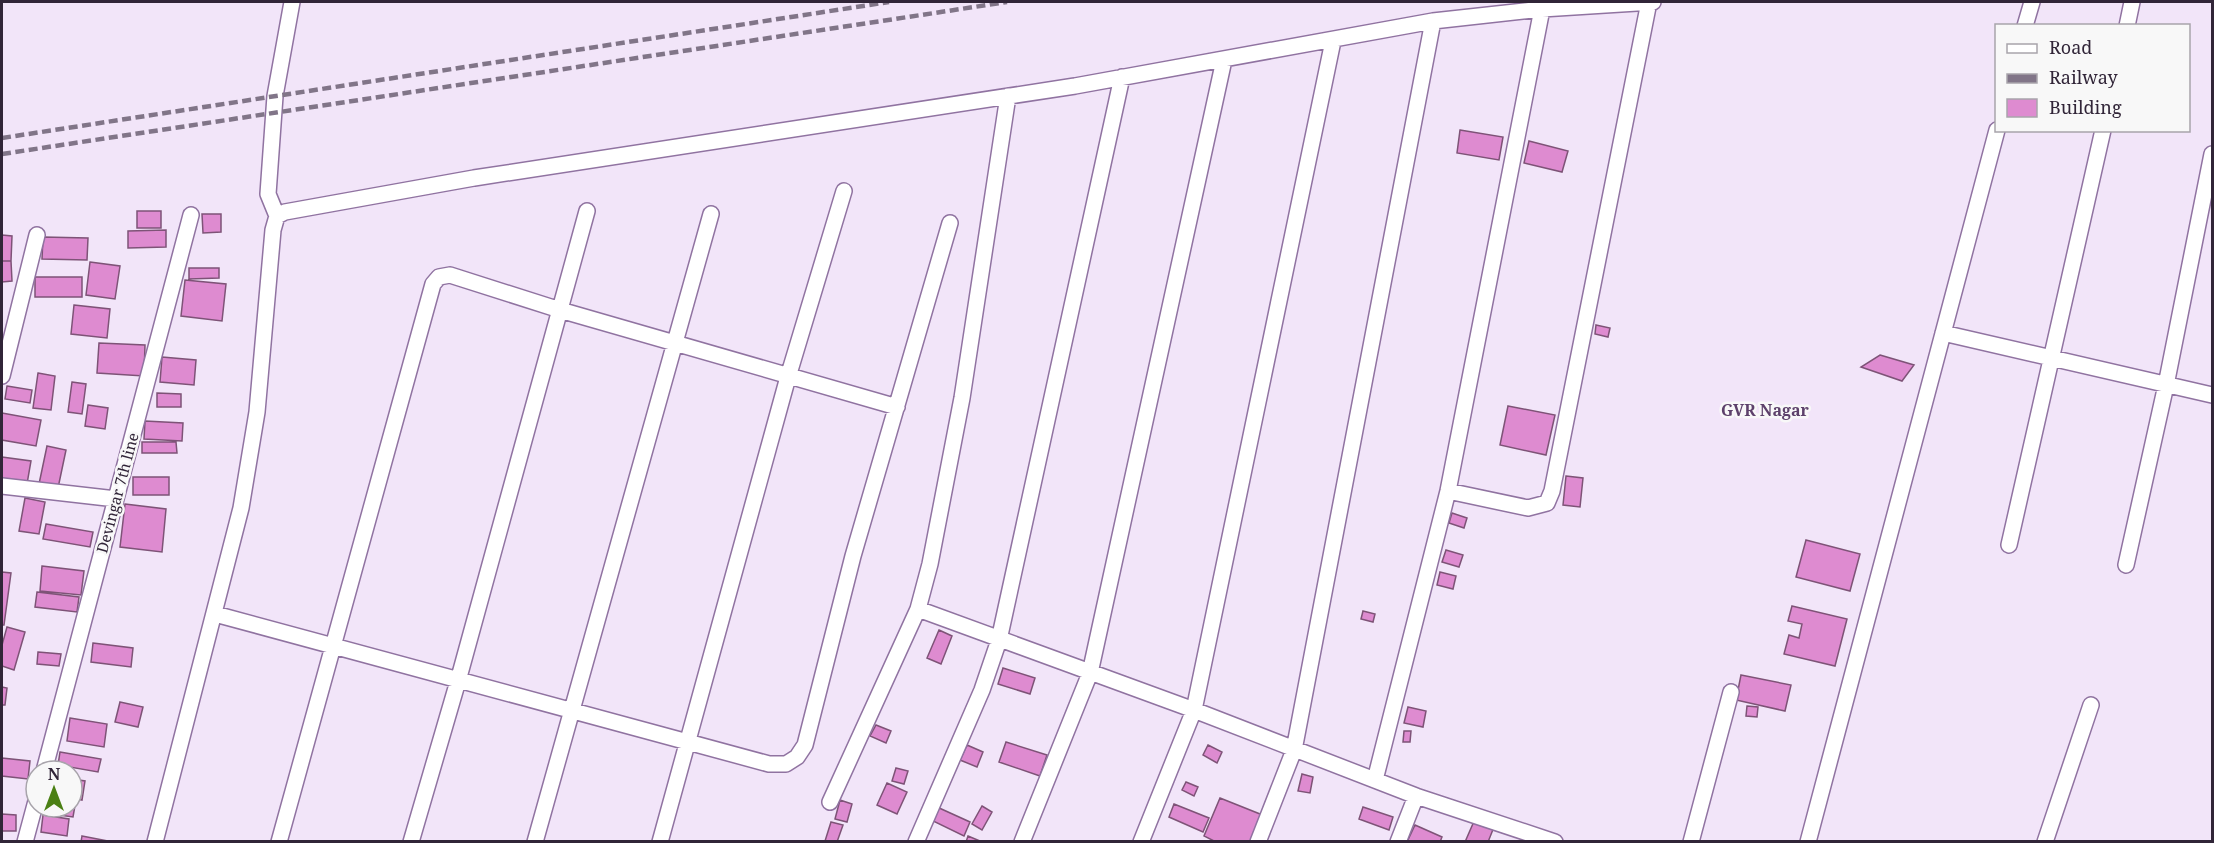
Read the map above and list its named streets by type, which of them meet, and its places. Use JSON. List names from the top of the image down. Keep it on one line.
{"streets":{"street":["Devingar 7th line"]},"districts":["GVR Nagar"],"legend":["Road","Railway","Building"],"north":"top"}
